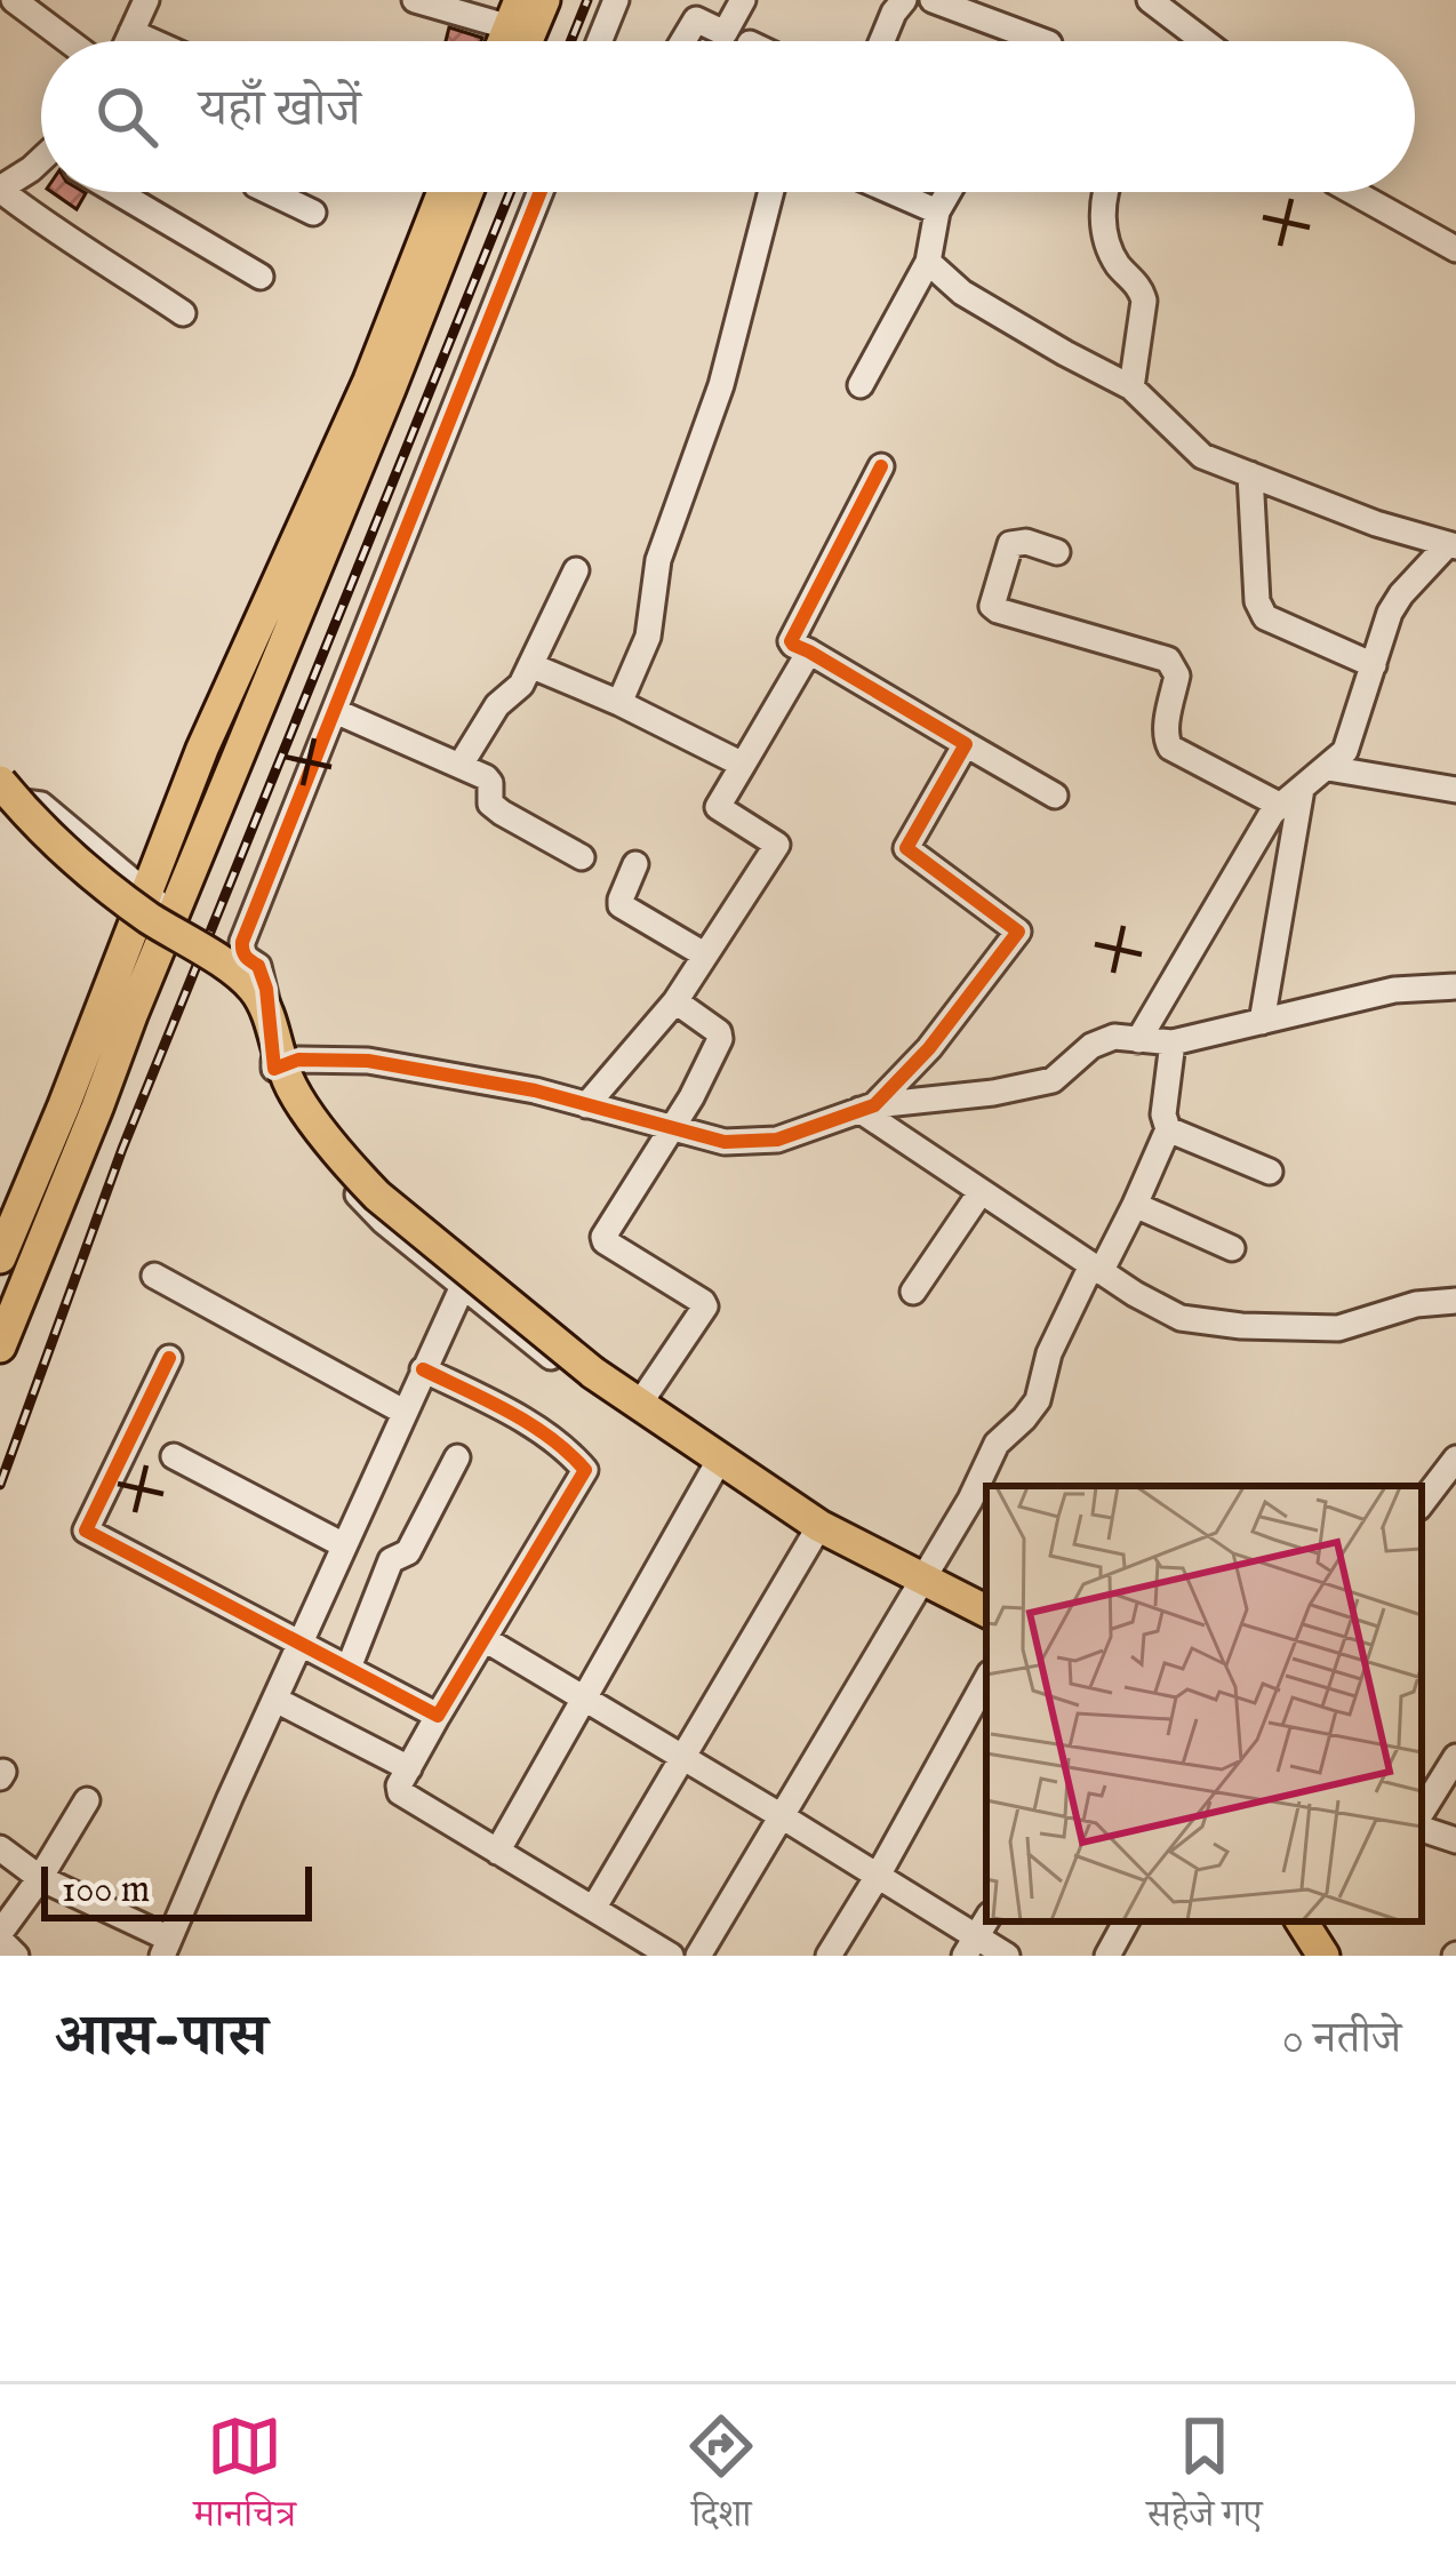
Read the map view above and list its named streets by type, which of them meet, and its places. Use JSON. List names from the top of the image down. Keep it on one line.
{"scale_bar":"100 m","page":{"search":"यहाँ खोजें","scale":"100 m","heading":["आस-पास","0 नतीजे"],"nav":["मानचित्र","दिशा","सहेजे गए"]}}
